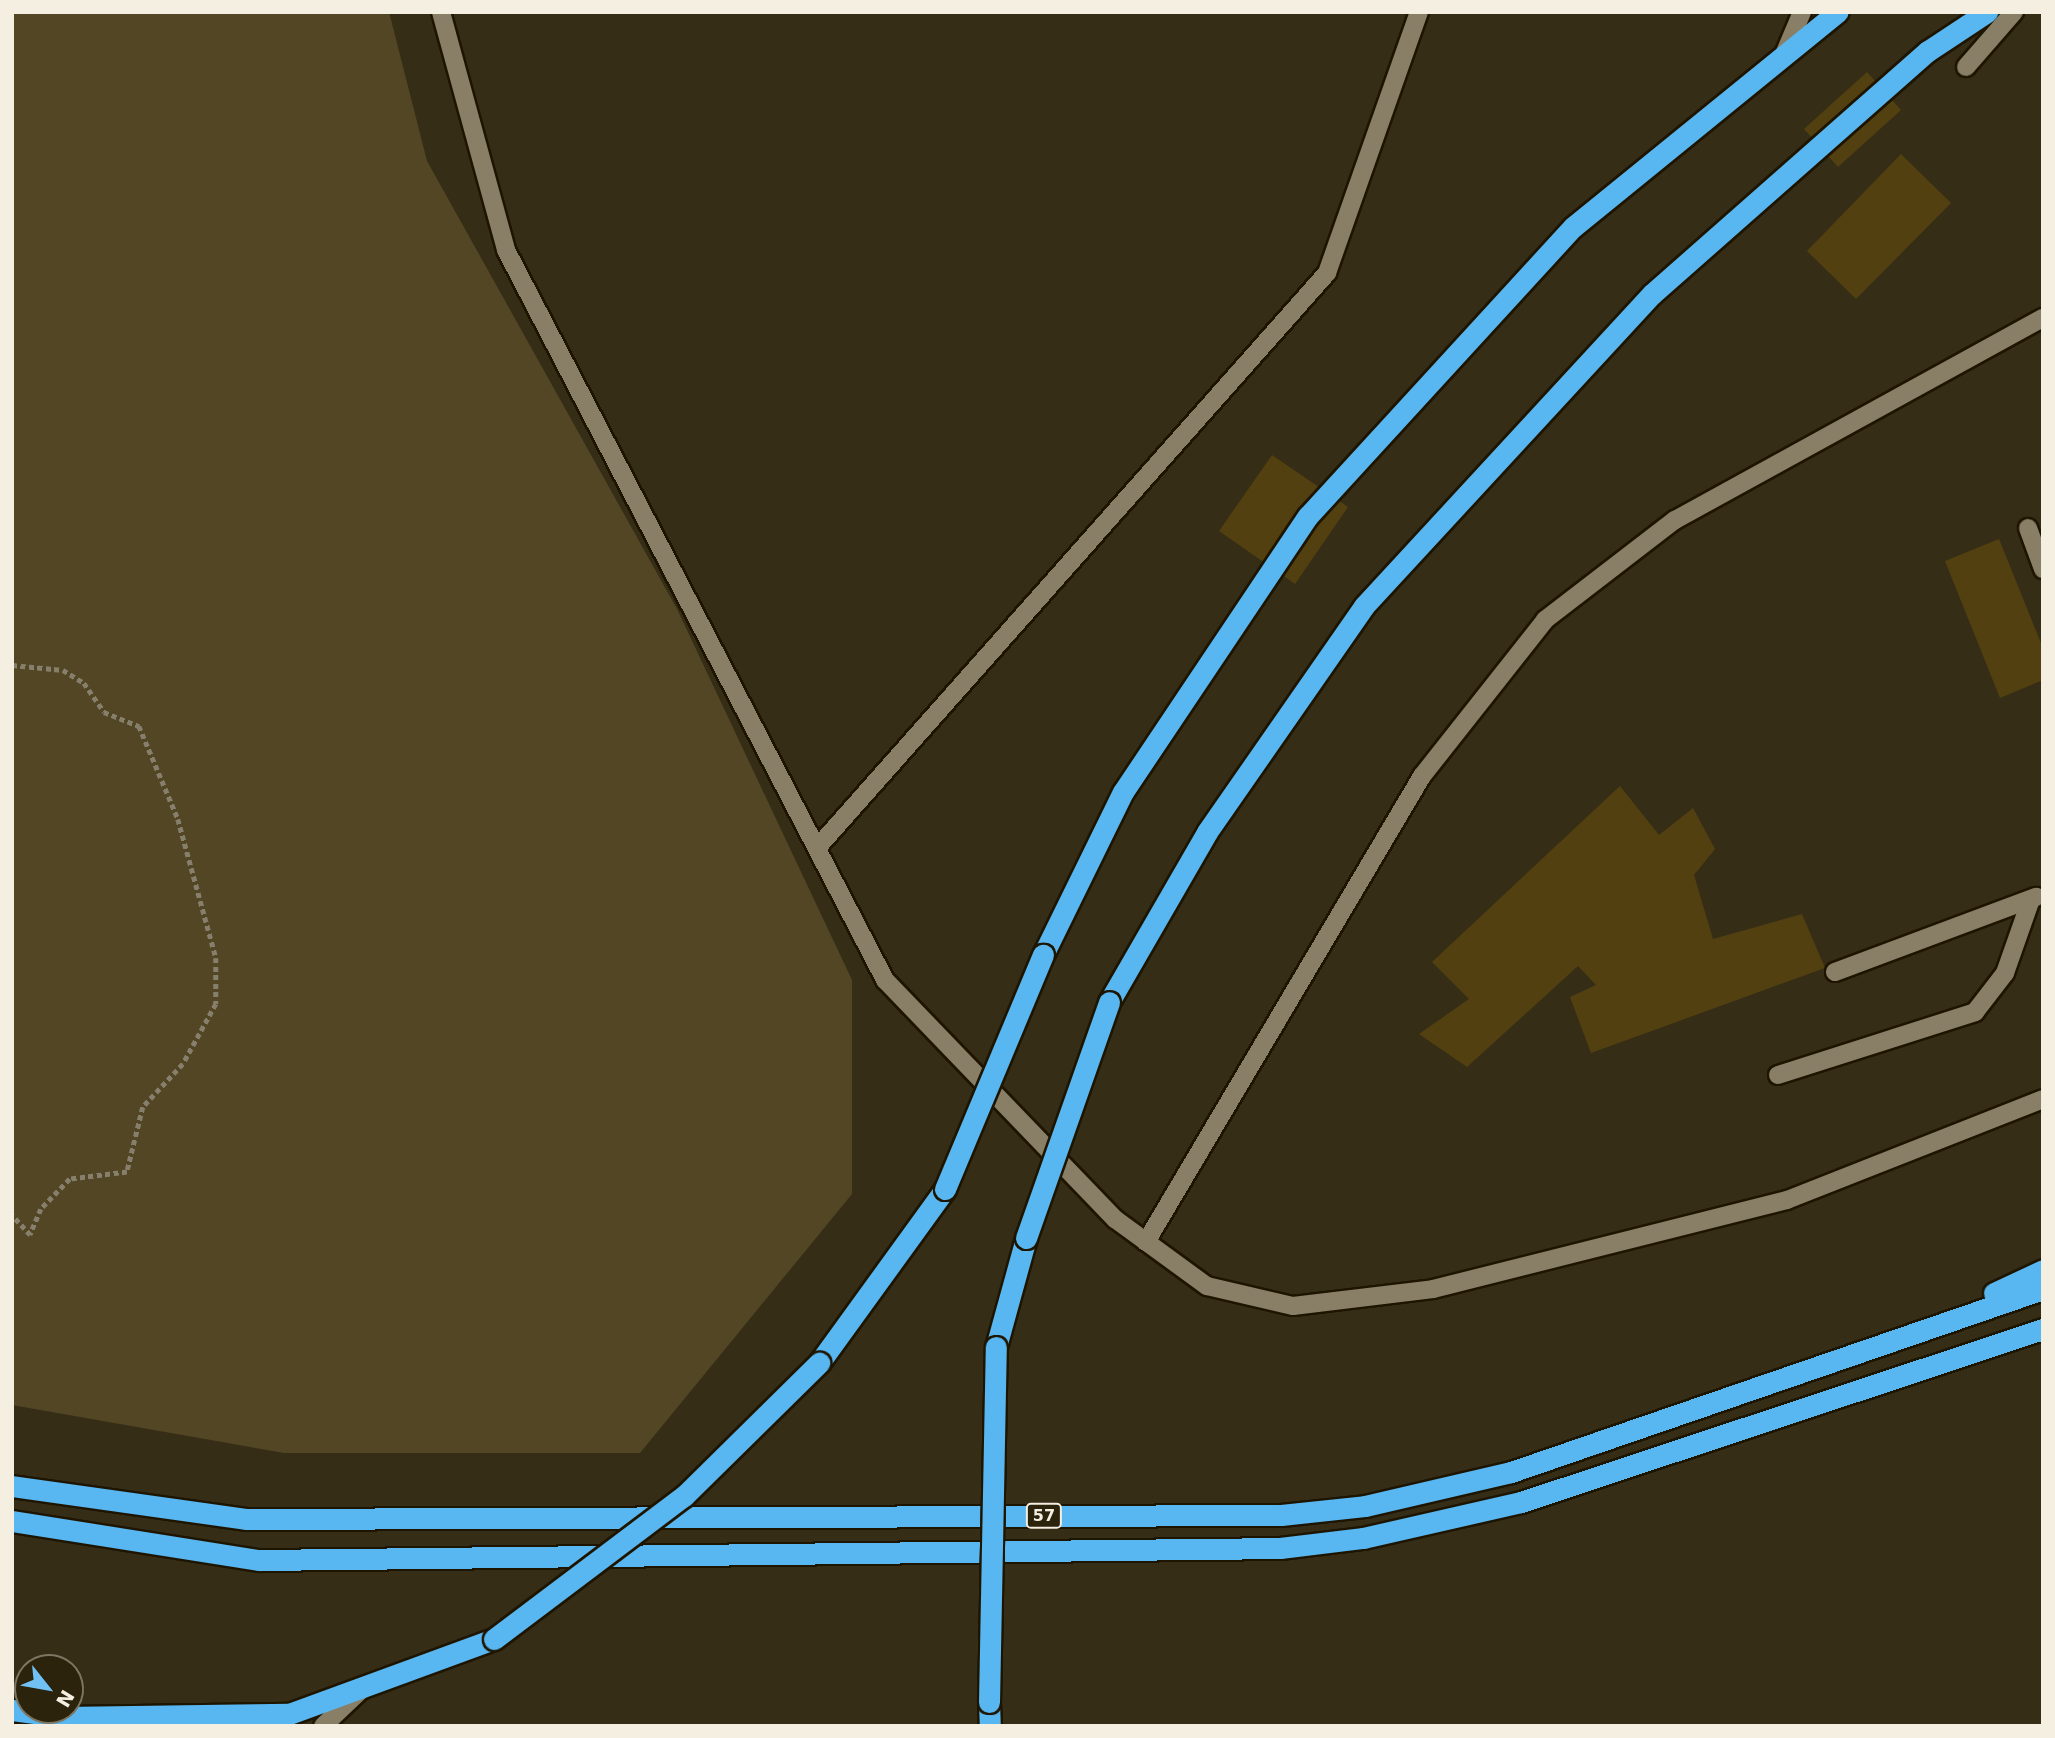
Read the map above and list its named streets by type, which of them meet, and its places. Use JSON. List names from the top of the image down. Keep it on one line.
{"streets":{"highway":["57"]},"north":"bottom right"}
